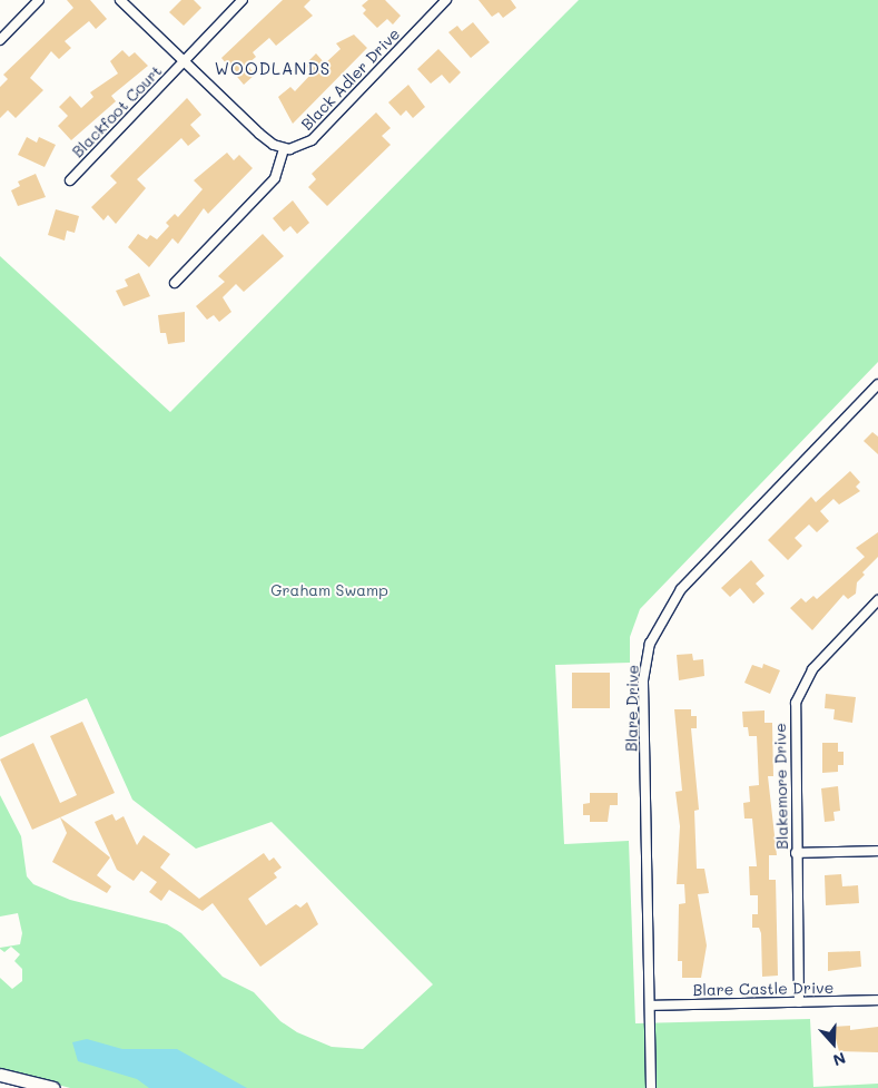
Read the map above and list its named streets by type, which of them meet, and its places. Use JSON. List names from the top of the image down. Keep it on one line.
{"streets":{"street":["Black Adler Drive","Blackfoot Court","Blare Drive","Blakemore Drive","Blare Castle Drive"]},"crossings":[["Blare Drive","Blare Castle Drive"],["Blakemore Drive","Blare Castle Drive"]],"districts":["WOODLANDS"],"parks":["Graham Swamp"],"north":"bottom"}
